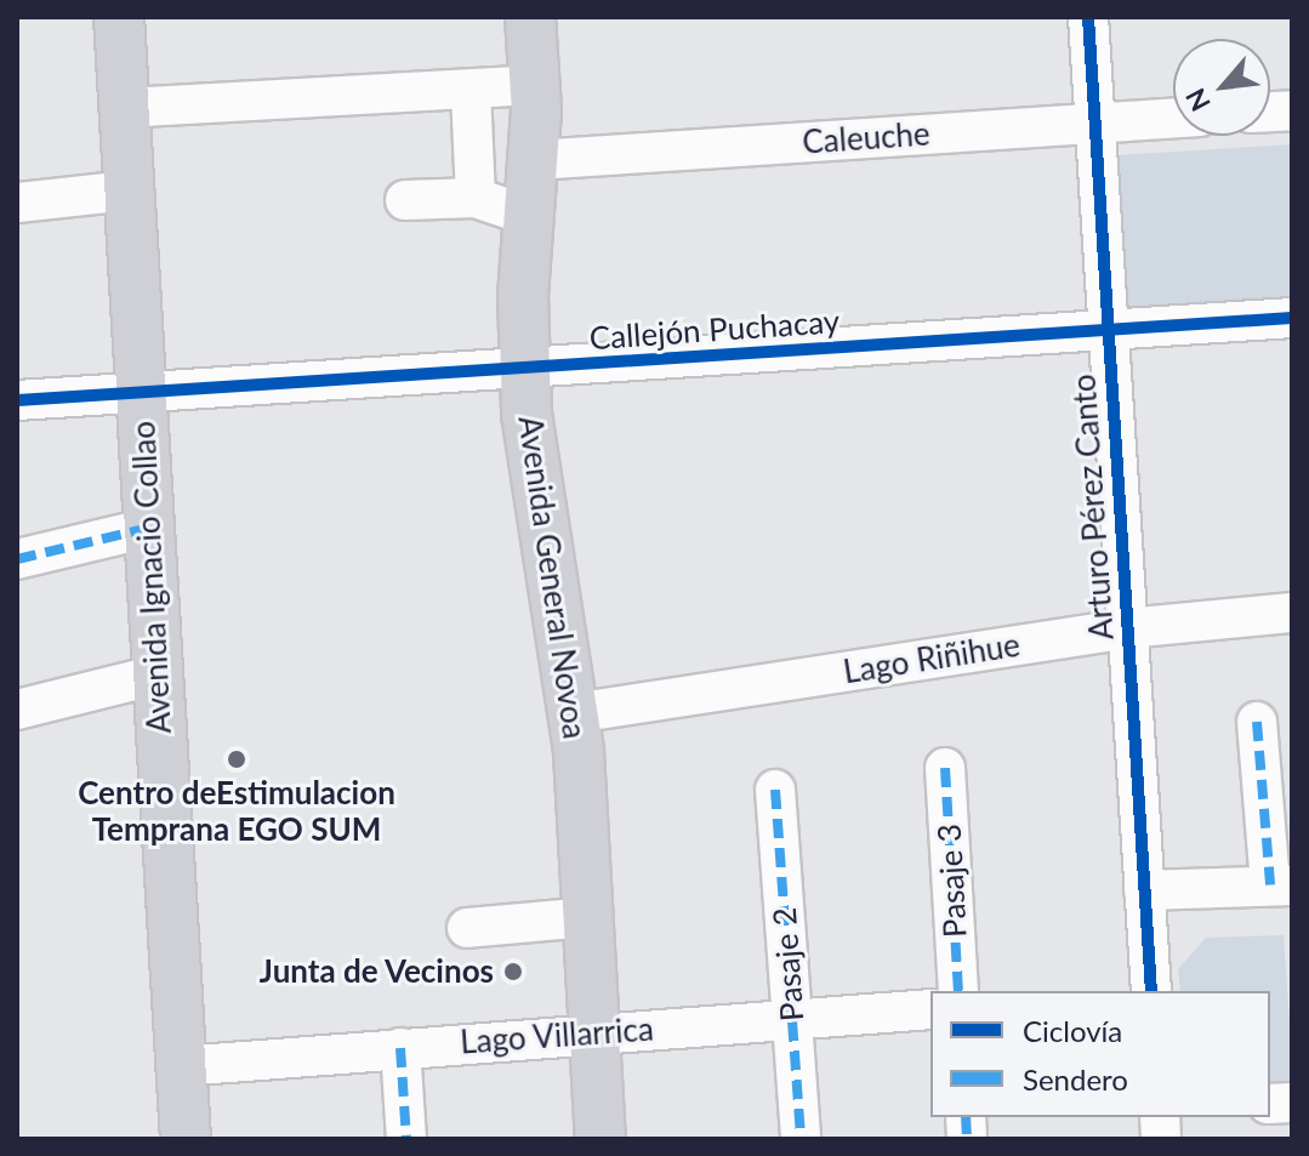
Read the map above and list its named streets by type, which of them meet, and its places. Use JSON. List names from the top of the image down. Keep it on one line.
{"streets":{"main road":["Avenida Ignacio Collao","Avenida General Novoa"],"street":["Caleuche","Callejón Puchacay","Arturo Pérez Canto","Lago Riñihue","Pasaje 3","Pasaje 2","Lago Villarrica"]},"crossings":[["Caleuche","Arturo Pérez Canto"],["Caleuche","Avenida General Novoa"],["Callejón Puchacay","Arturo Pérez Canto"],["Callejón Puchacay","Avenida Ignacio Collao"],["Callejón Puchacay","Avenida General Novoa"],["Arturo Pérez Canto","Lago Riñihue"],["Avenida Ignacio Collao","Lago Villarrica"],["Avenida General Novoa","Lago Riñihue"],["Avenida General Novoa","Lago Villarrica"],["Pasaje 2","Lago Villarrica"]],"places":["Centro deEstimulacion Temprana EGO SUM","Junta de Vecinos"],"legend":["Ciclovía","Sendero"],"north":"bottom left"}
